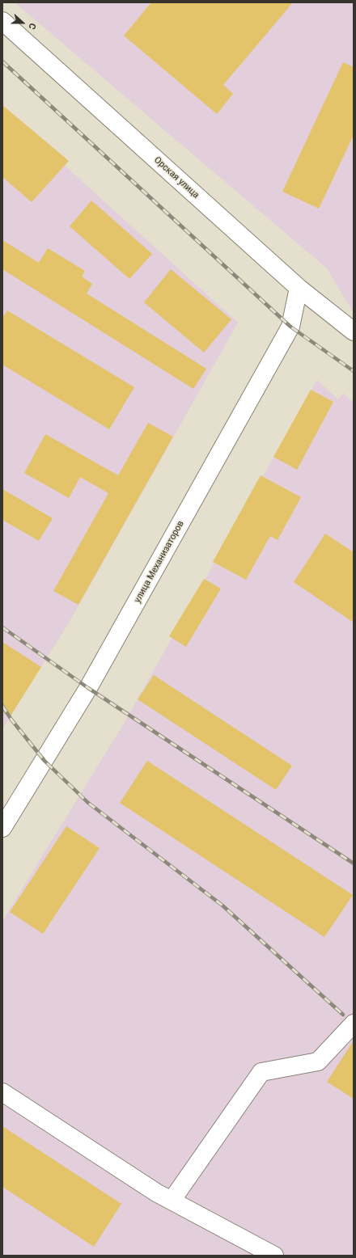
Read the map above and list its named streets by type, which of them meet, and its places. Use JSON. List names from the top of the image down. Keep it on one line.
{"streets":{"street":["Орская улица","улица Механизаторов"]},"crossings":[["Орская улица","улица Механизаторов"]],"north":"right"}
